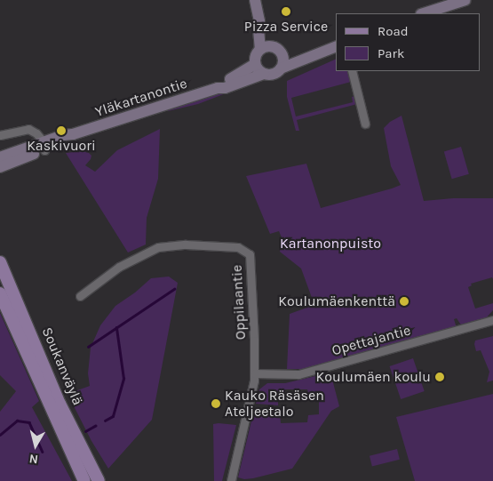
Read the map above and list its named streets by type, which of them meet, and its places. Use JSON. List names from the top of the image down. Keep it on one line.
{"streets":{"main road":["Yläkartanontie","Soukanväylä"],"street":["Oppilaantie","Opettajantie"]},"crossings":[["Oppilaantie","Opettajantie"]],"parks":["Kartanonpuisto"],"places":["Pizza Service","Kaskivuori","Koulumäenkenttä","Koulumäen koulu","Kauko Räsäsen Ateljeetalo"],"legend":["Road","Park"],"north":"bottom"}
